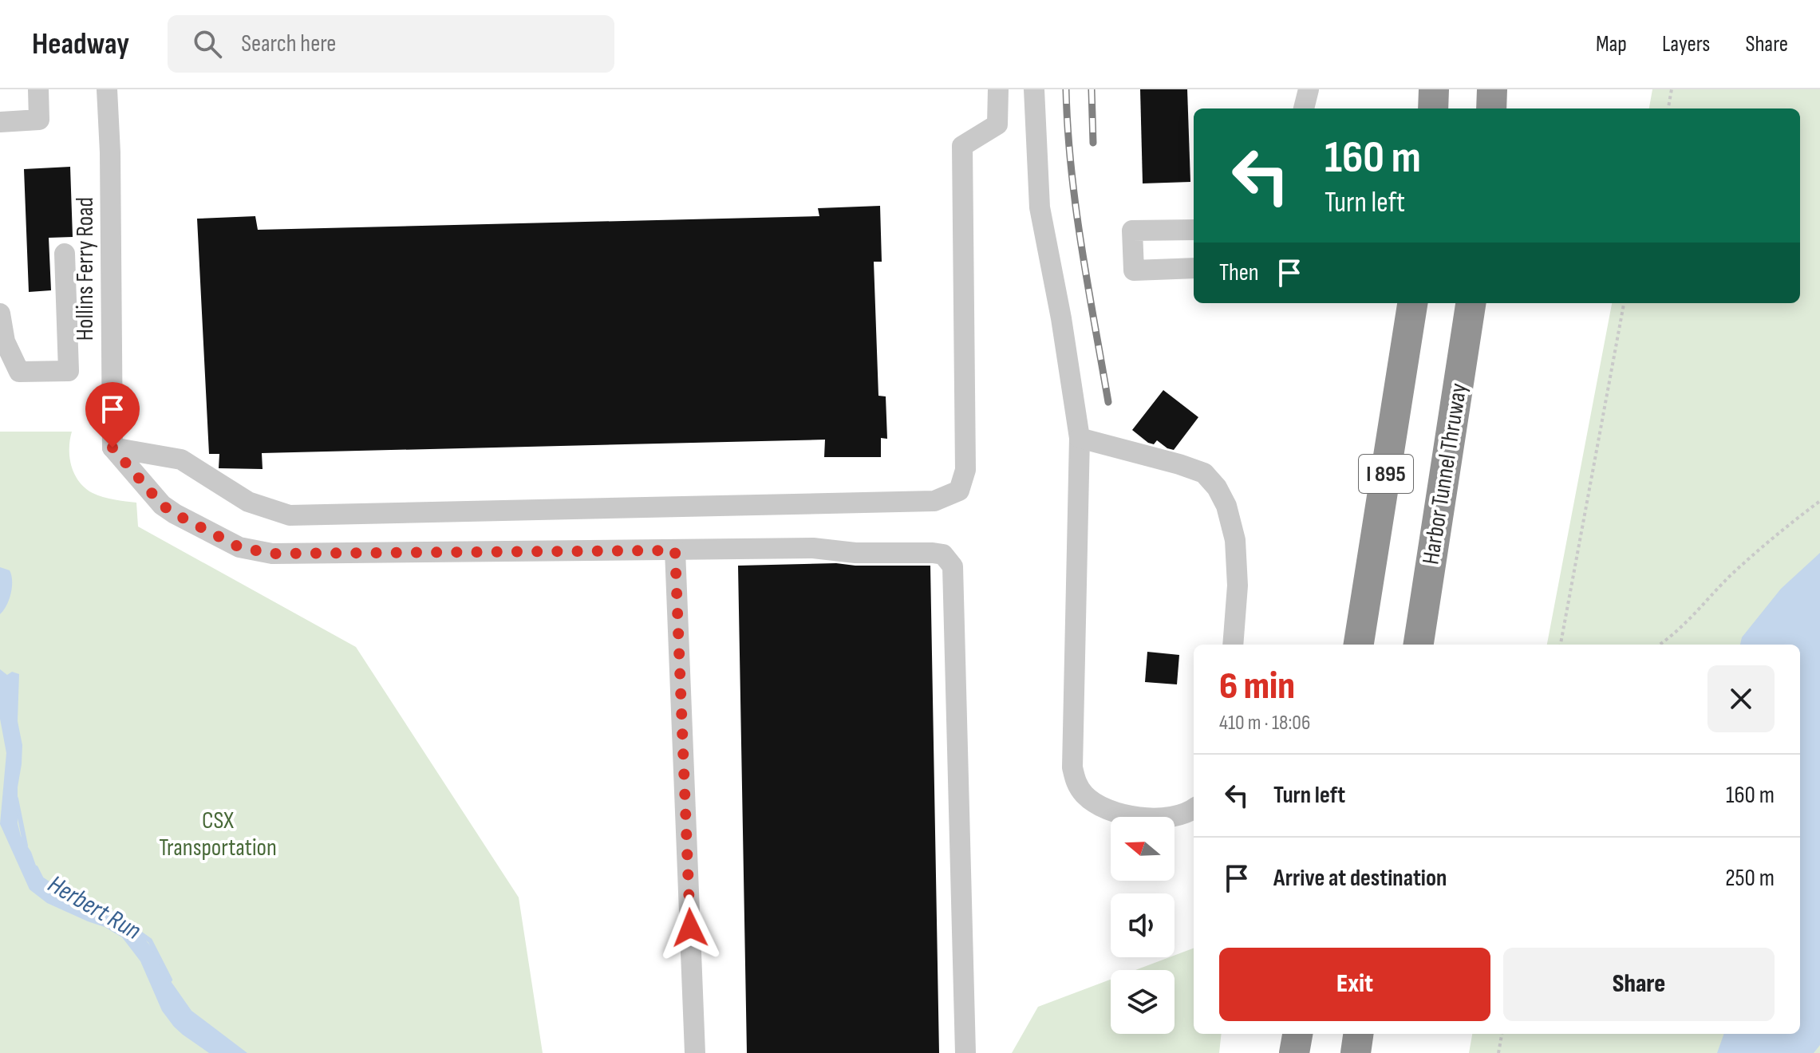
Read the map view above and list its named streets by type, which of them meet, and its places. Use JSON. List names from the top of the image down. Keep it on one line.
{"streets":{"highway":["I 895","Harbor Tunnel Thruway"],"street":["Hollins Ferry Road"]},"water":["Herbert Run"],"parks":["CSX Transportation"],"north":"left","page":{"header":"Headway","search":"Search here","nav":["Map","Layers","Share"],"turn":["160 m","Turn left"],"then":"Then","heading":["6 min","410 m · 18:06"],"list":[{"name":"Turn left","value":"160 m"},{"name":"Arrive at destination","value":"250 m"}],"buttons":["Exit","Share"]}}
